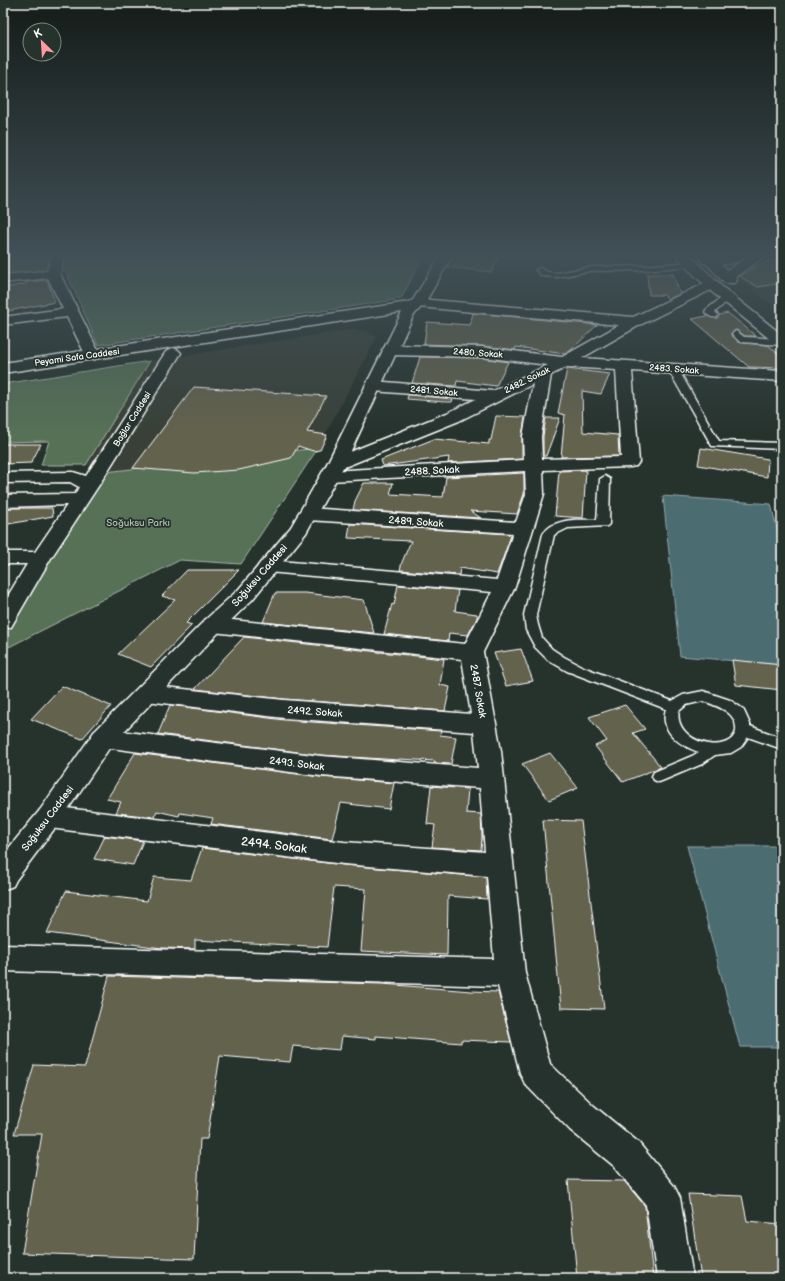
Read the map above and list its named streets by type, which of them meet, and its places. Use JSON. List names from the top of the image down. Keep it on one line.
{"streets":{"street":["2480. Sokak","Peyami Safa Caddesi","2483. Sokak","2482. Sokak","2481. Sokak","Bağlar Caddesi","2488. Sokak","2489. Sokak","Soğuksu Caddesi","2487. Sokak","2492. Sokak","2493. Sokak","2494. Sokak"]},"crossings":[["2480. Sokak","2483. Sokak"],["2480. Sokak","2482. Sokak"],["2480. Sokak","Soğuksu Caddesi"],["Peyami Safa Caddesi","Bağlar Caddesi"],["2483. Sokak","2482. Sokak"],["2483. Sokak","2488. Sokak"],["2482. Sokak","2481. Sokak"],["2482. Sokak","2488. Sokak"],["2482. Sokak","Soğuksu Caddesi"],["2482. Sokak","2487. Sokak"],["2481. Sokak","Soğuksu Caddesi"],["2488. Sokak","Soğuksu Caddesi"],["2488. Sokak","2487. Sokak"],["2489. Sokak","Soğuksu Caddesi"],["2489. Sokak","2487. Sokak"],["Soğuksu Caddesi","2492. Sokak"],["Soğuksu Caddesi","2493. Sokak"],["Soğuksu Caddesi","2494. Sokak"],["2487. Sokak","2492. Sokak"],["2487. Sokak","2493. Sokak"],["2487. Sokak","2494. Sokak"]],"parks":["Soğuksu Parkı"],"north":"top left"}
